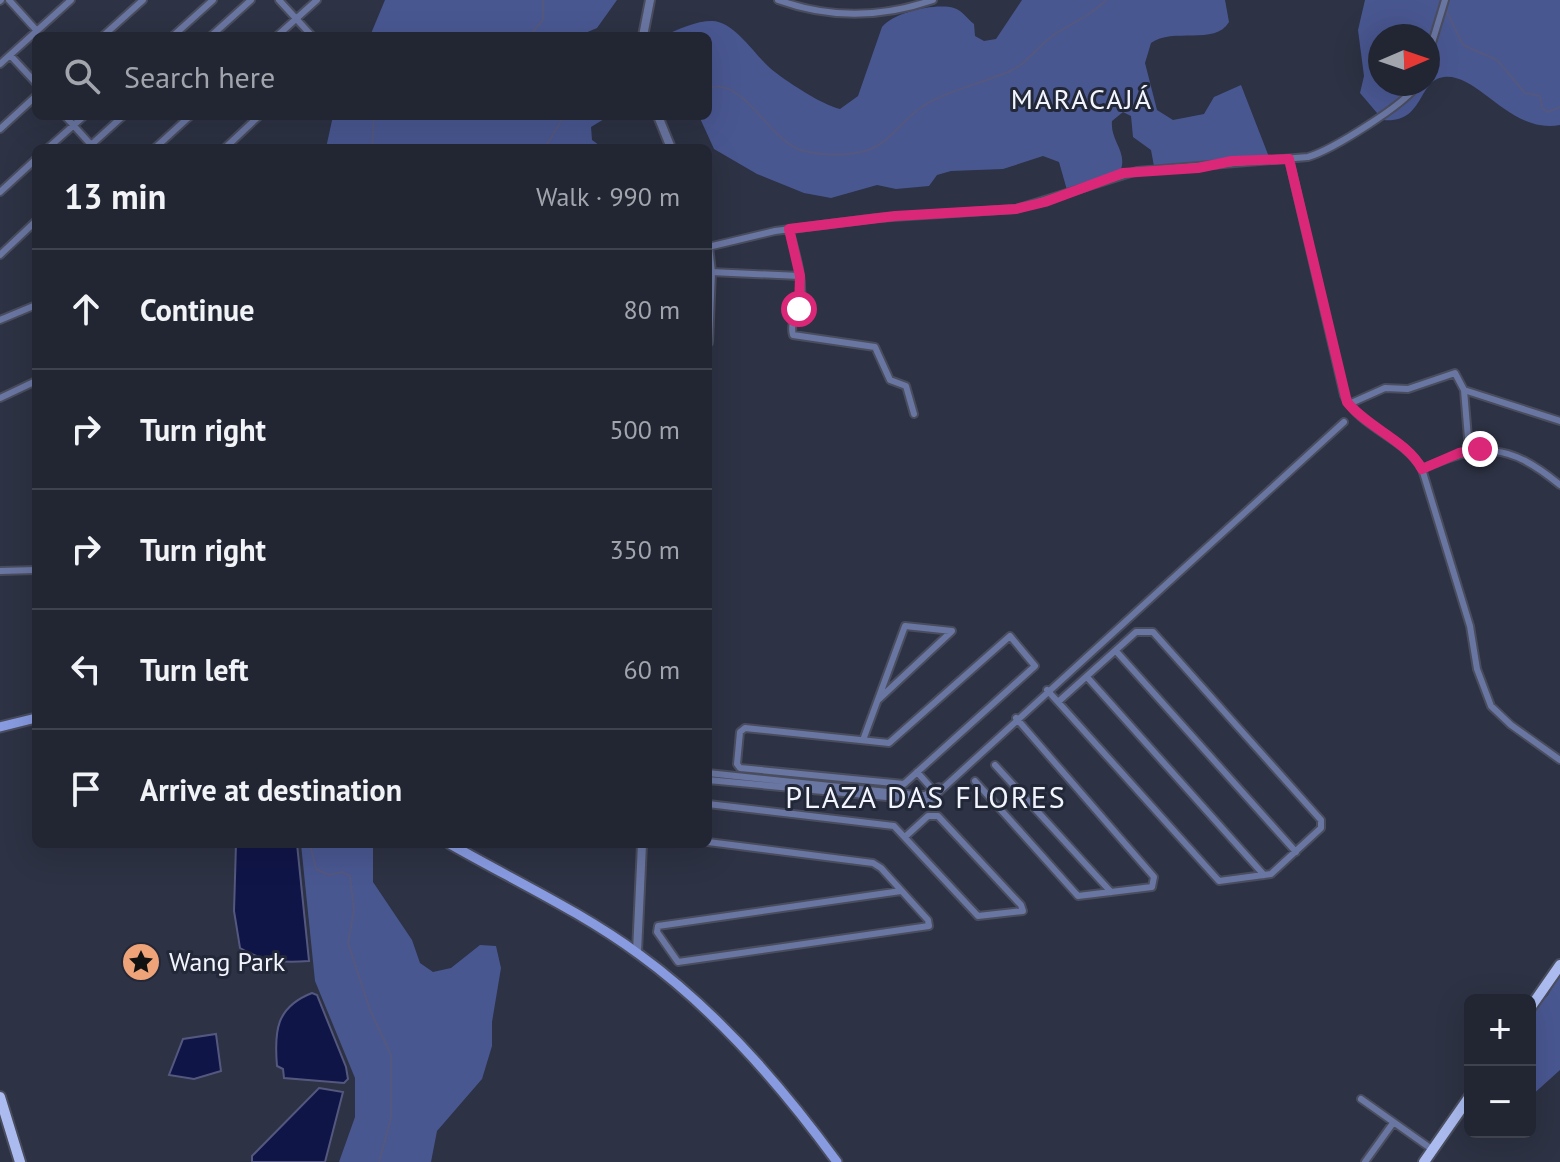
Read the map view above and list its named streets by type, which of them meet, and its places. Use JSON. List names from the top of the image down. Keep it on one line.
{"districts":["MARACAJÁ","PLAZA DAS FLORES"],"places":{"place":["Wang Park"]},"north":"right","page":{"search":"Search here","heading":["13 min","Walk · 990 m"],"list":[["Continue","80 m"],["Turn right","500 m"],["Turn right","350 m"],["Turn left","60 m"],"Arrive at destination"],"map_buttons":["+","−"]}}
